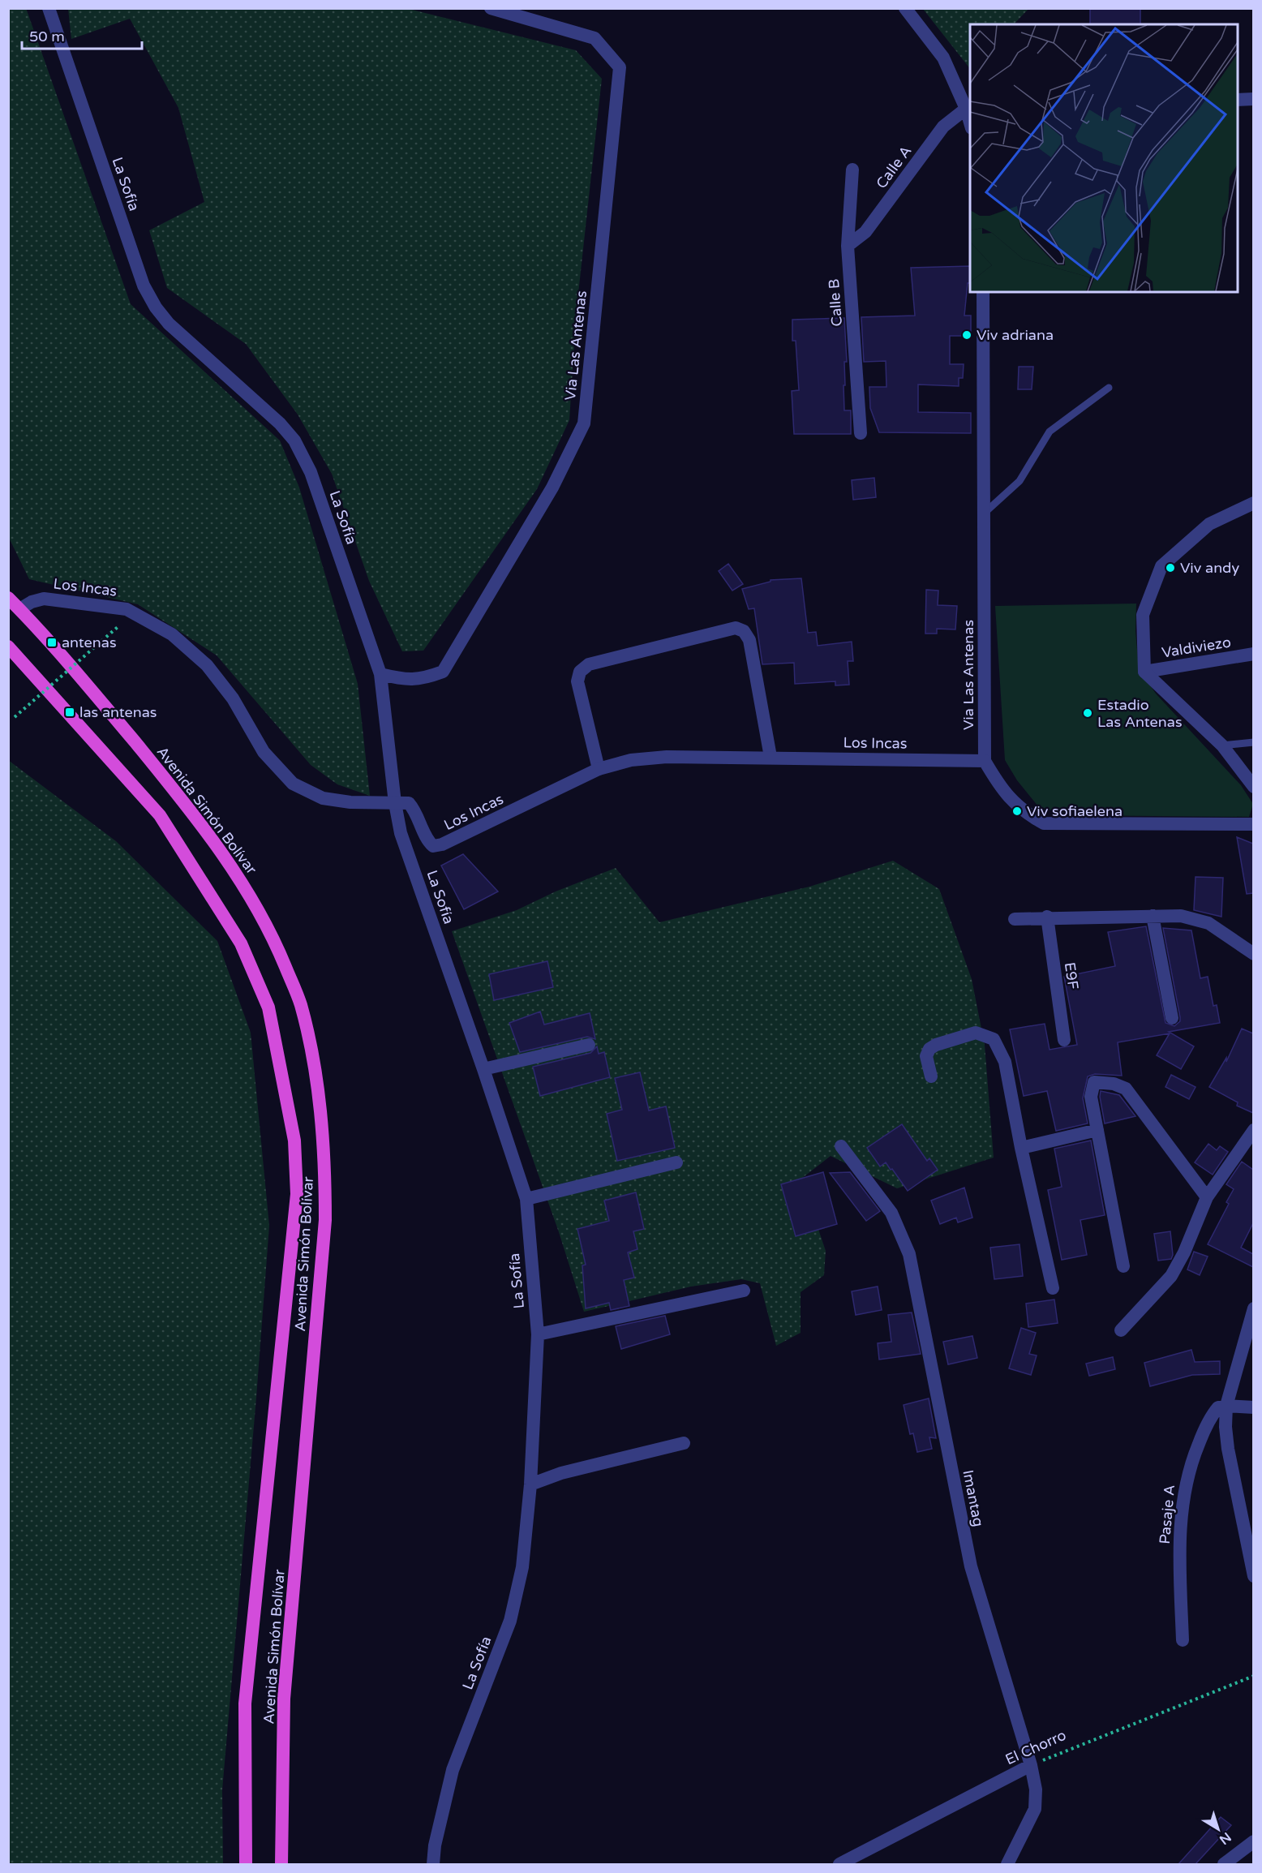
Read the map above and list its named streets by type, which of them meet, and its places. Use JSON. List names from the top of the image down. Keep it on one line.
{"streets":{"highway":["Avenida Simón Bolívar"],"street":["Calle A","La Sofía","Calle B","Via Las Antenas","Los Incas","Valdiviezo","E9F","Imantag","Pasaje A","El Chorro"]},"crossings":[["Calle A","Calle B"],["La Sofía","Via Las Antenas"],["La Sofía","Los Incas"],["Via Las Antenas","Los Incas"],["Los Incas","Avenida Simón Bolívar"],["Imantag","El Chorro"]],"places":{"other":["Viv adriana","Viv andy","Estadio Las Antenas","Viv sofiaelena"],"transit":["antenas","las antenas"]},"scale_bar":"50 m","north":"bottom right"}
